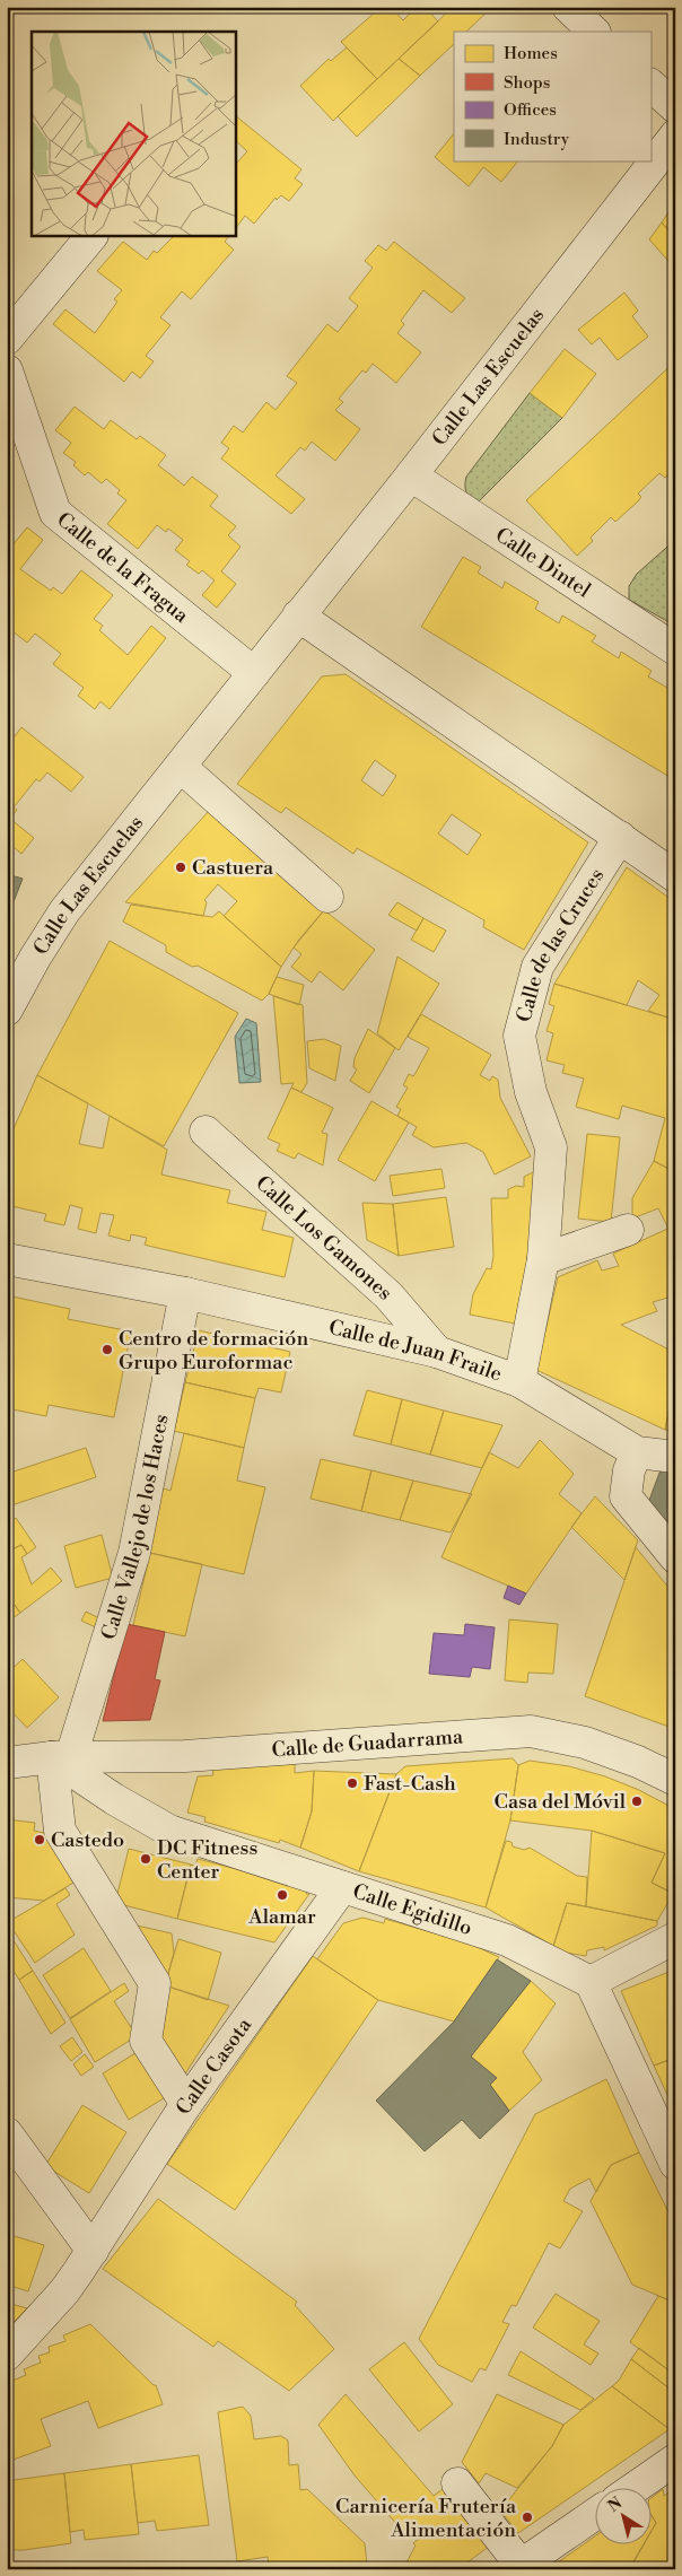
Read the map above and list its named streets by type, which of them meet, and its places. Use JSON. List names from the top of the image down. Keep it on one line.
{"streets":{"street":["Calle Las Escuelas","Calle Dintel","Calle de la Fragua","Calle de las Cruces","Calle Los Gamones","Calle de Juan Fraile","Calle Vallejo de los Haces","Calle de Guadarrama","Calle Egidillo","Calle Casota"]},"crossings":[["Calle Las Escuelas","Calle Dintel"],["Calle Las Escuelas","Calle de la Fragua"],["Calle de las Cruces","Calle de Juan Fraile"],["Calle Los Gamones","Calle de Juan Fraile"],["Calle de Juan Fraile","Calle Vallejo de los Haces"],["Calle Vallejo de los Haces","Calle de Guadarrama"],["Calle Vallejo de los Haces","Calle Egidillo"],["Calle de Guadarrama","Calle Egidillo"],["Calle Egidillo","Calle Casota"]],"places":["Castuera","Centro de formación Grupo Euroformac","Fast-Cash","Casa del Móvil","Castedo","DC Fitness Center","Alamar","Carnicería Frutería Alimentación"],"legend":["Homes","Shops","Offices","Industry"],"north":"top left"}
